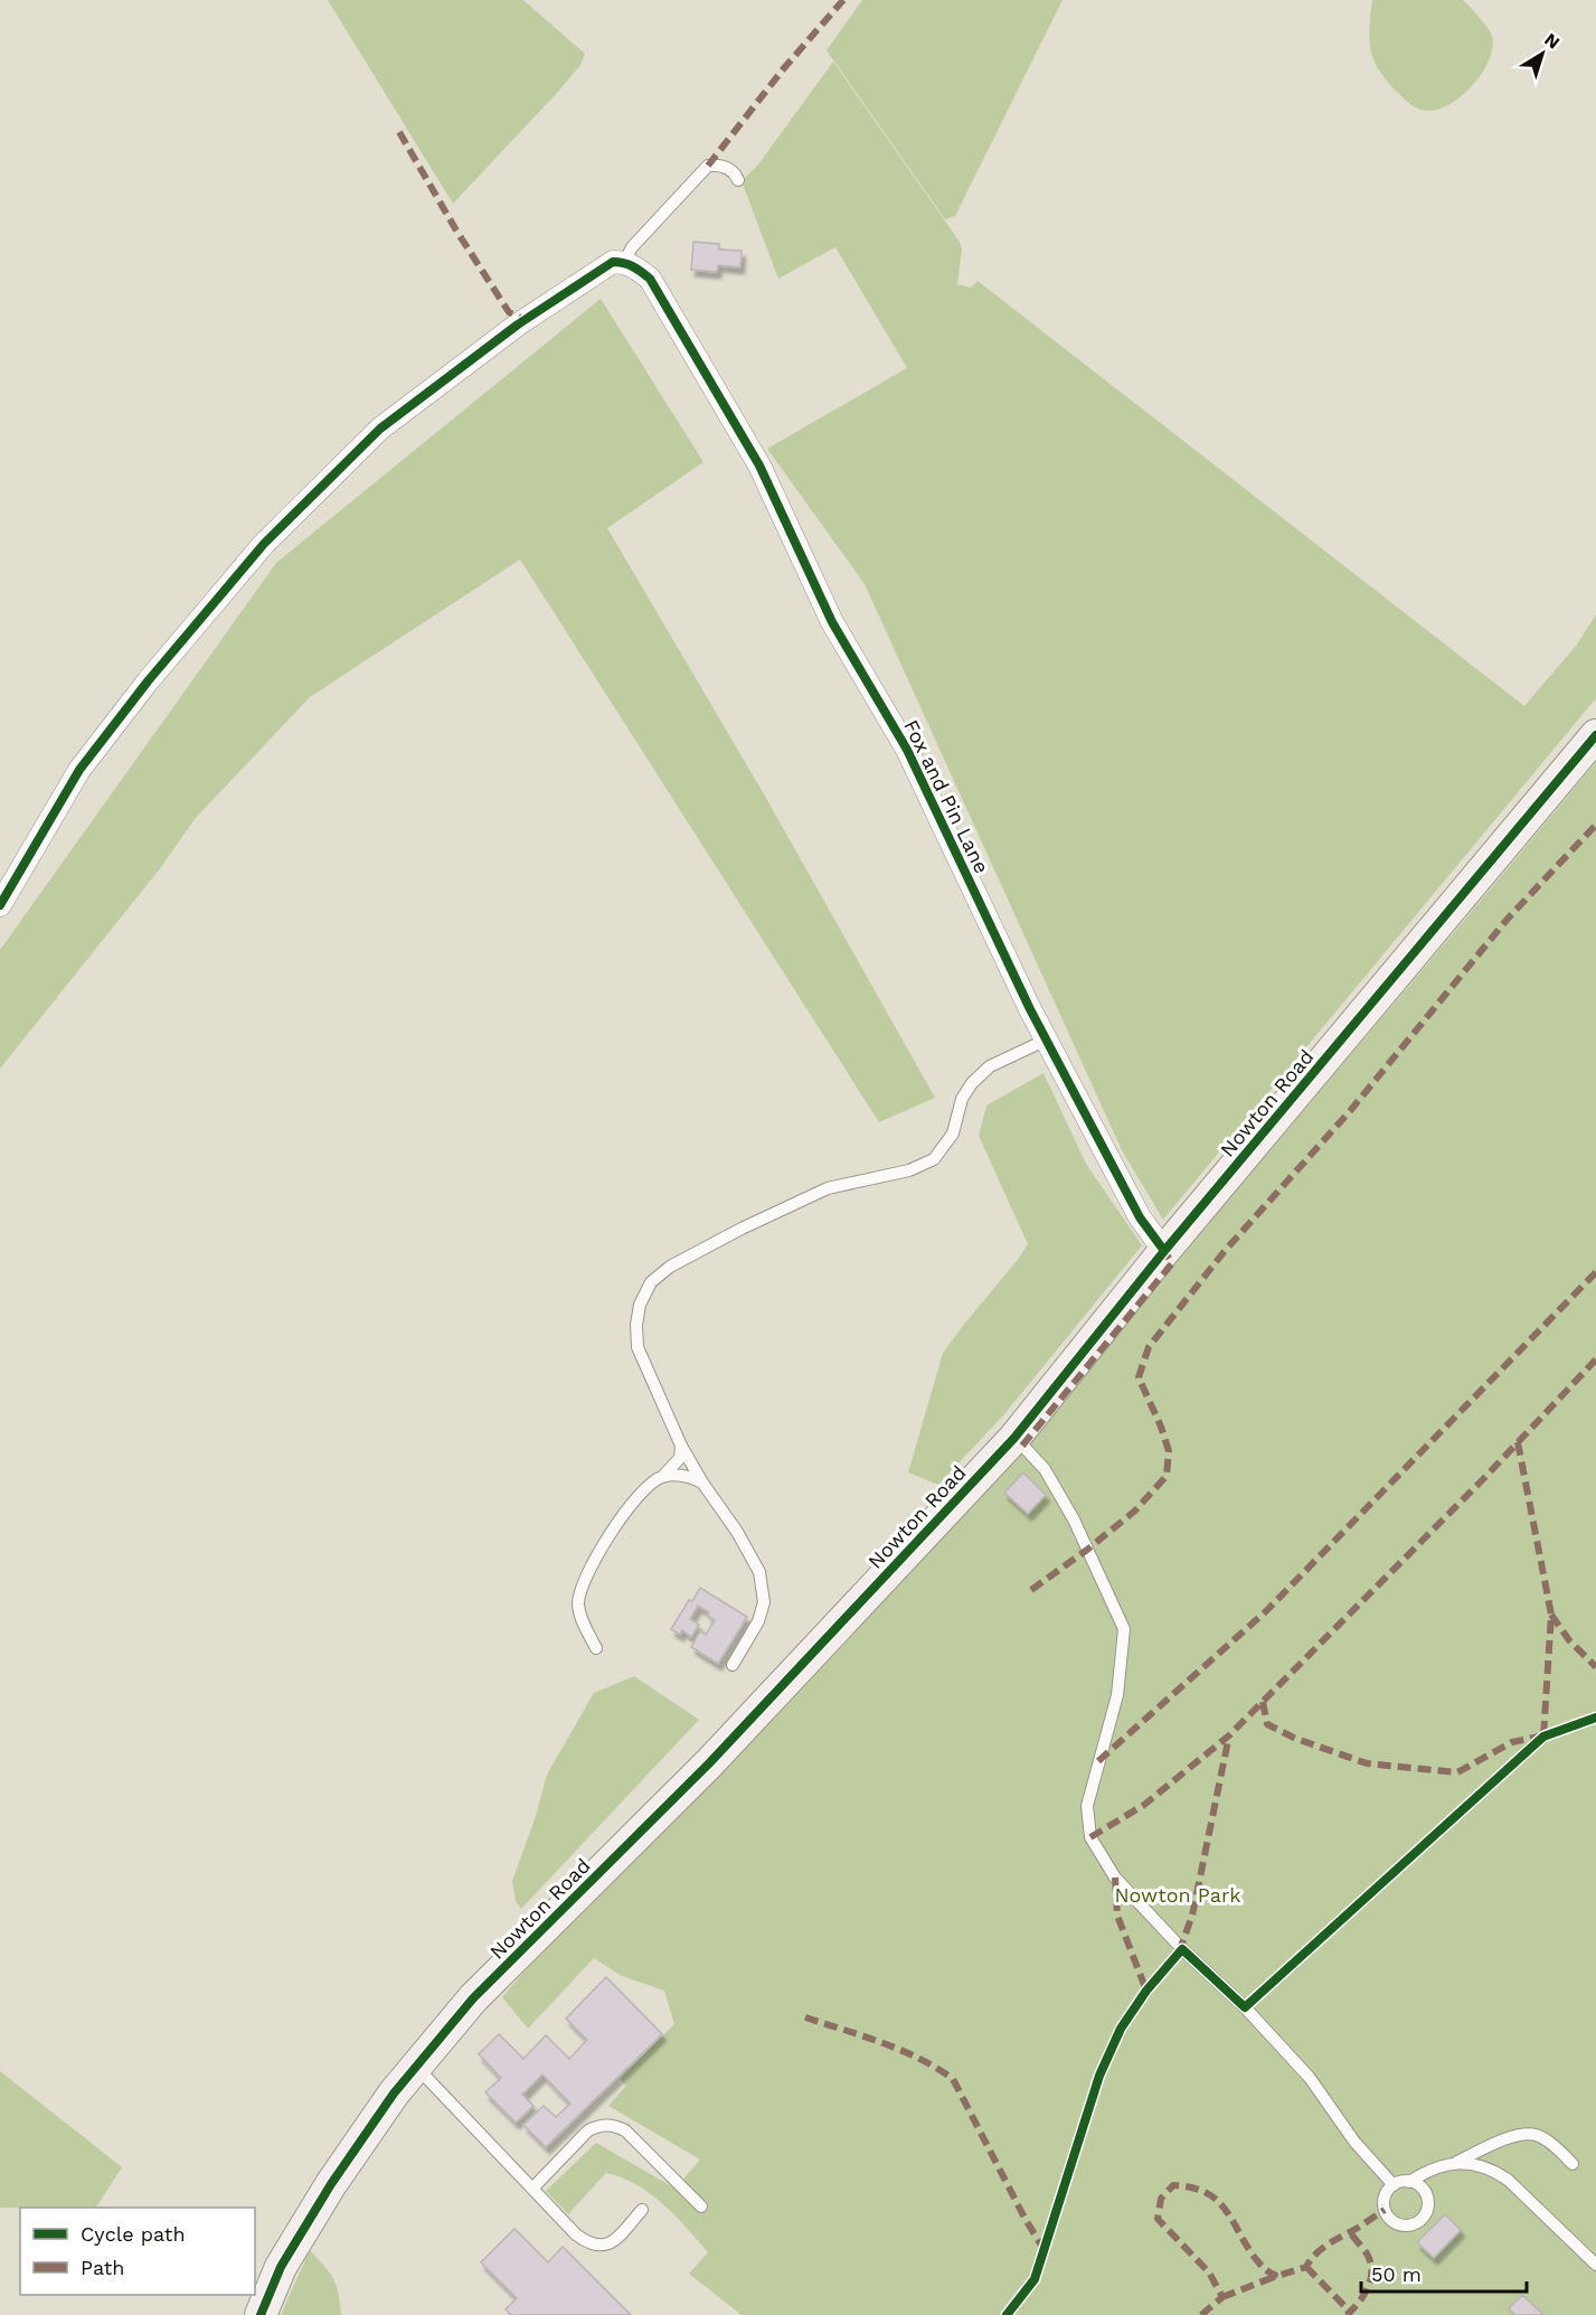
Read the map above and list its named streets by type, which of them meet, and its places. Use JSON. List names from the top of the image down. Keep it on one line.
{"streets":{"street":["Fox and Pin Lane","Nowton Road"]},"crossings":[["Fox and Pin Lane","Nowton Road"]],"parks":["Nowton Park"],"legend":["Cycle path","Path"],"scale_bar":"50 m","north":"top right"}
